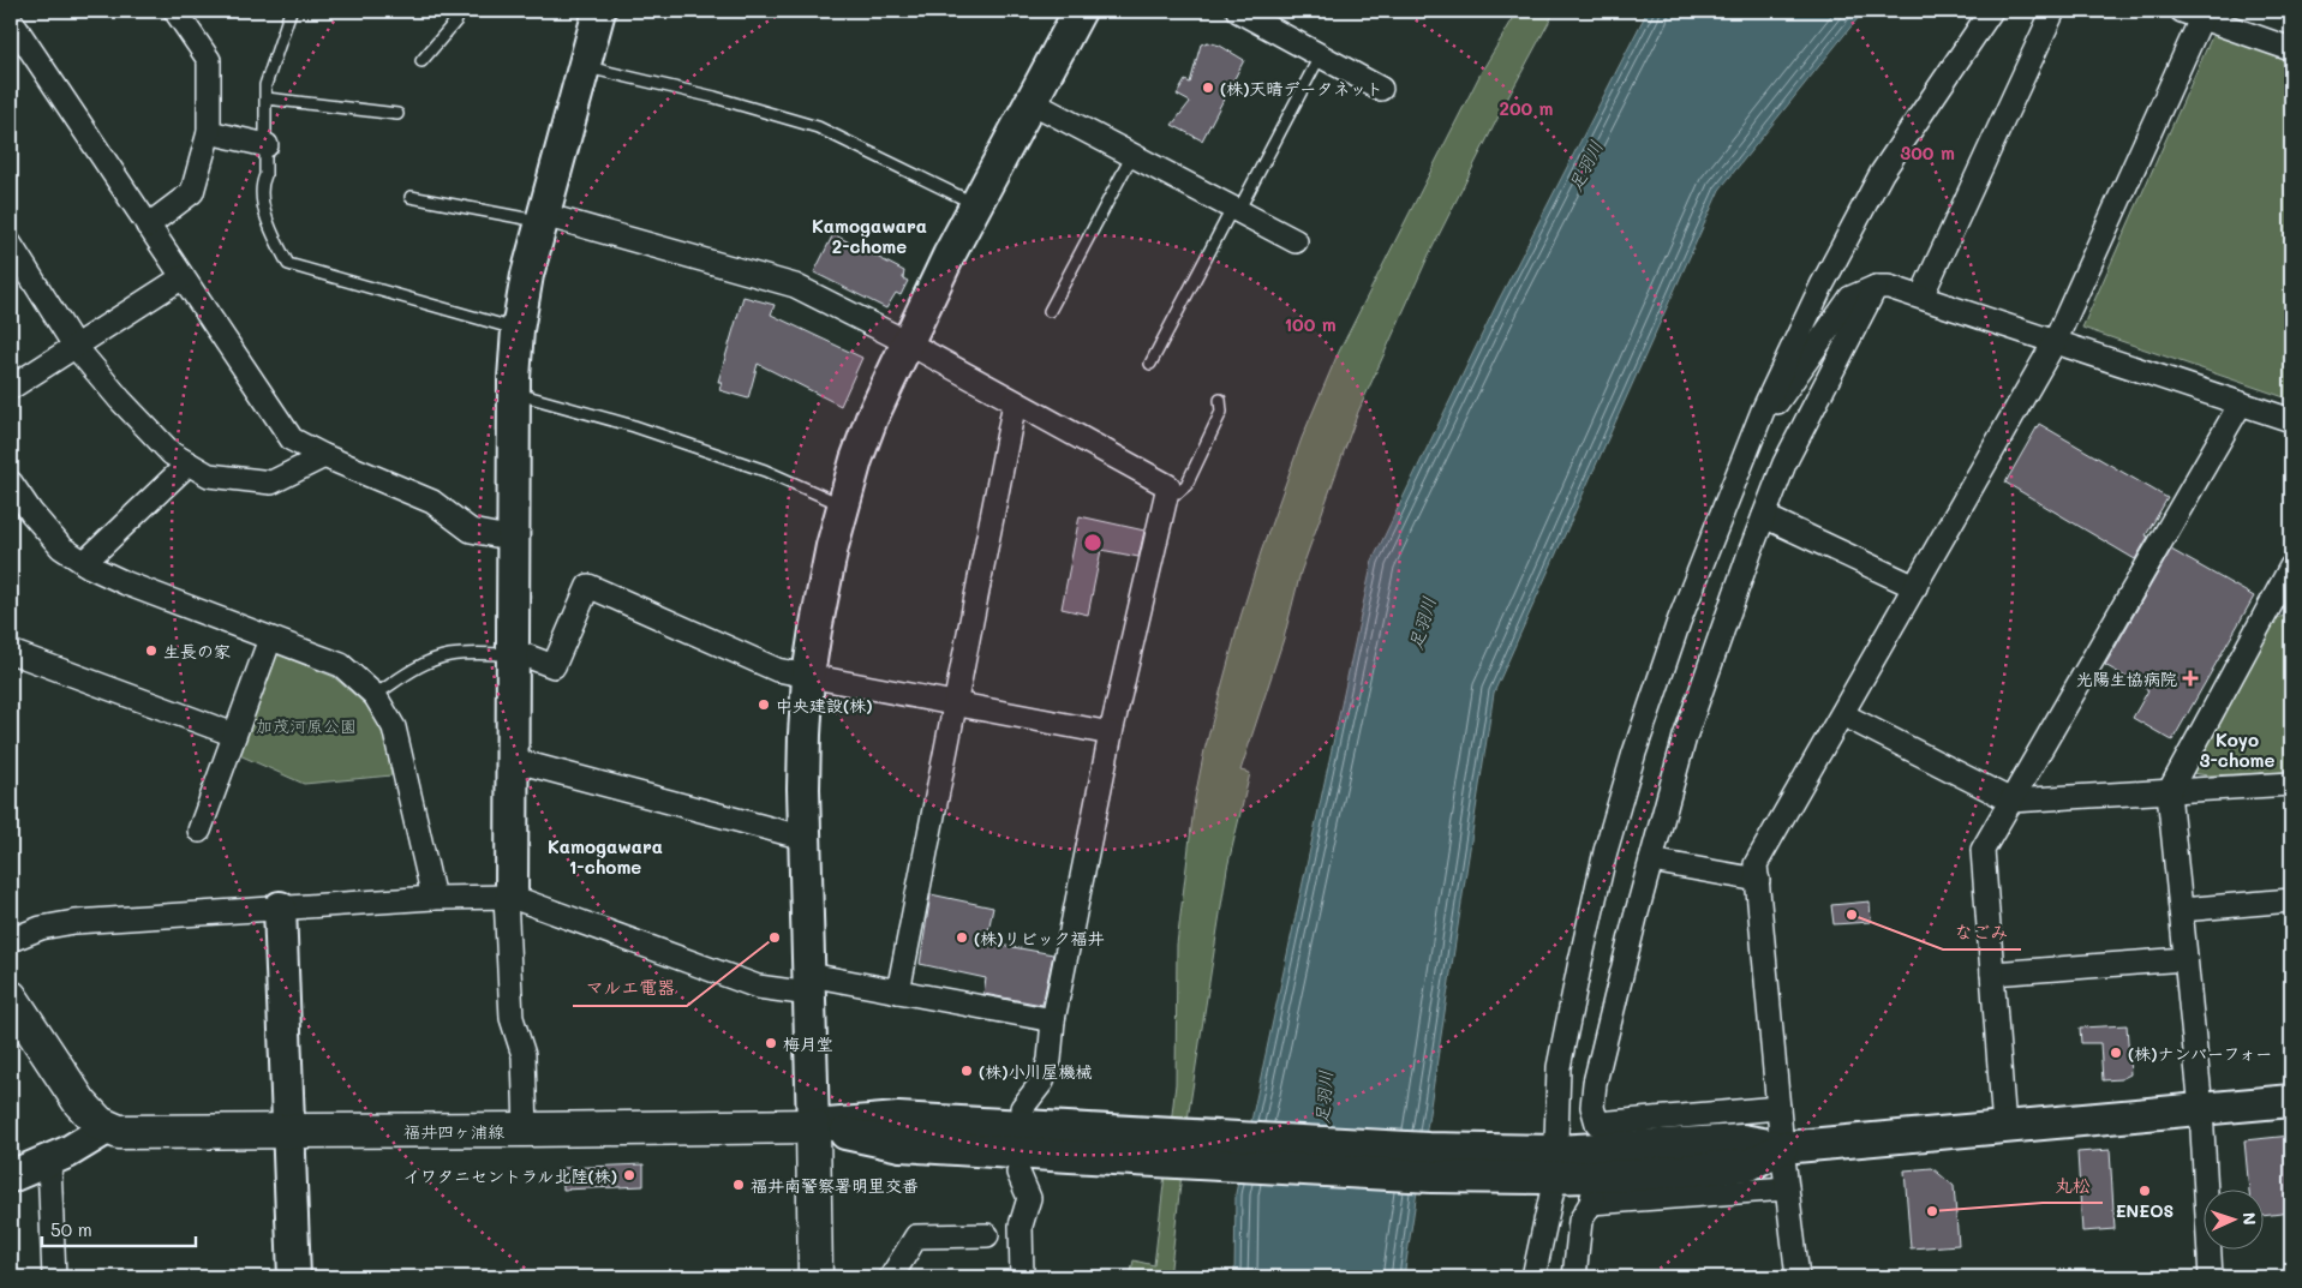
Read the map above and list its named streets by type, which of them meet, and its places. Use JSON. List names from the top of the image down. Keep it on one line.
{"streets":{"main road":["福井四ヶ浦線"]},"districts":["Kamogawara 2-chome","Koyo 3-chome","Kamogawara 1-chome"],"water":["足羽川"],"parks":["加茂河原公園"],"places":{"other":["(株)天晴データネット","生長の家","中央建設(株)","なごみ","マルエ電器","(株)リビック福井","梅月堂","(株)ナンバーフォー","(株)小川屋機械","イワタニセントラル北陸(株)","福井南警察署明里交番","ENEOS","丸松"],"health":["光陽生協病院"]},"scale_bar":"50 m","north":"right","rings":["200 m","300 m","100 m"]}
